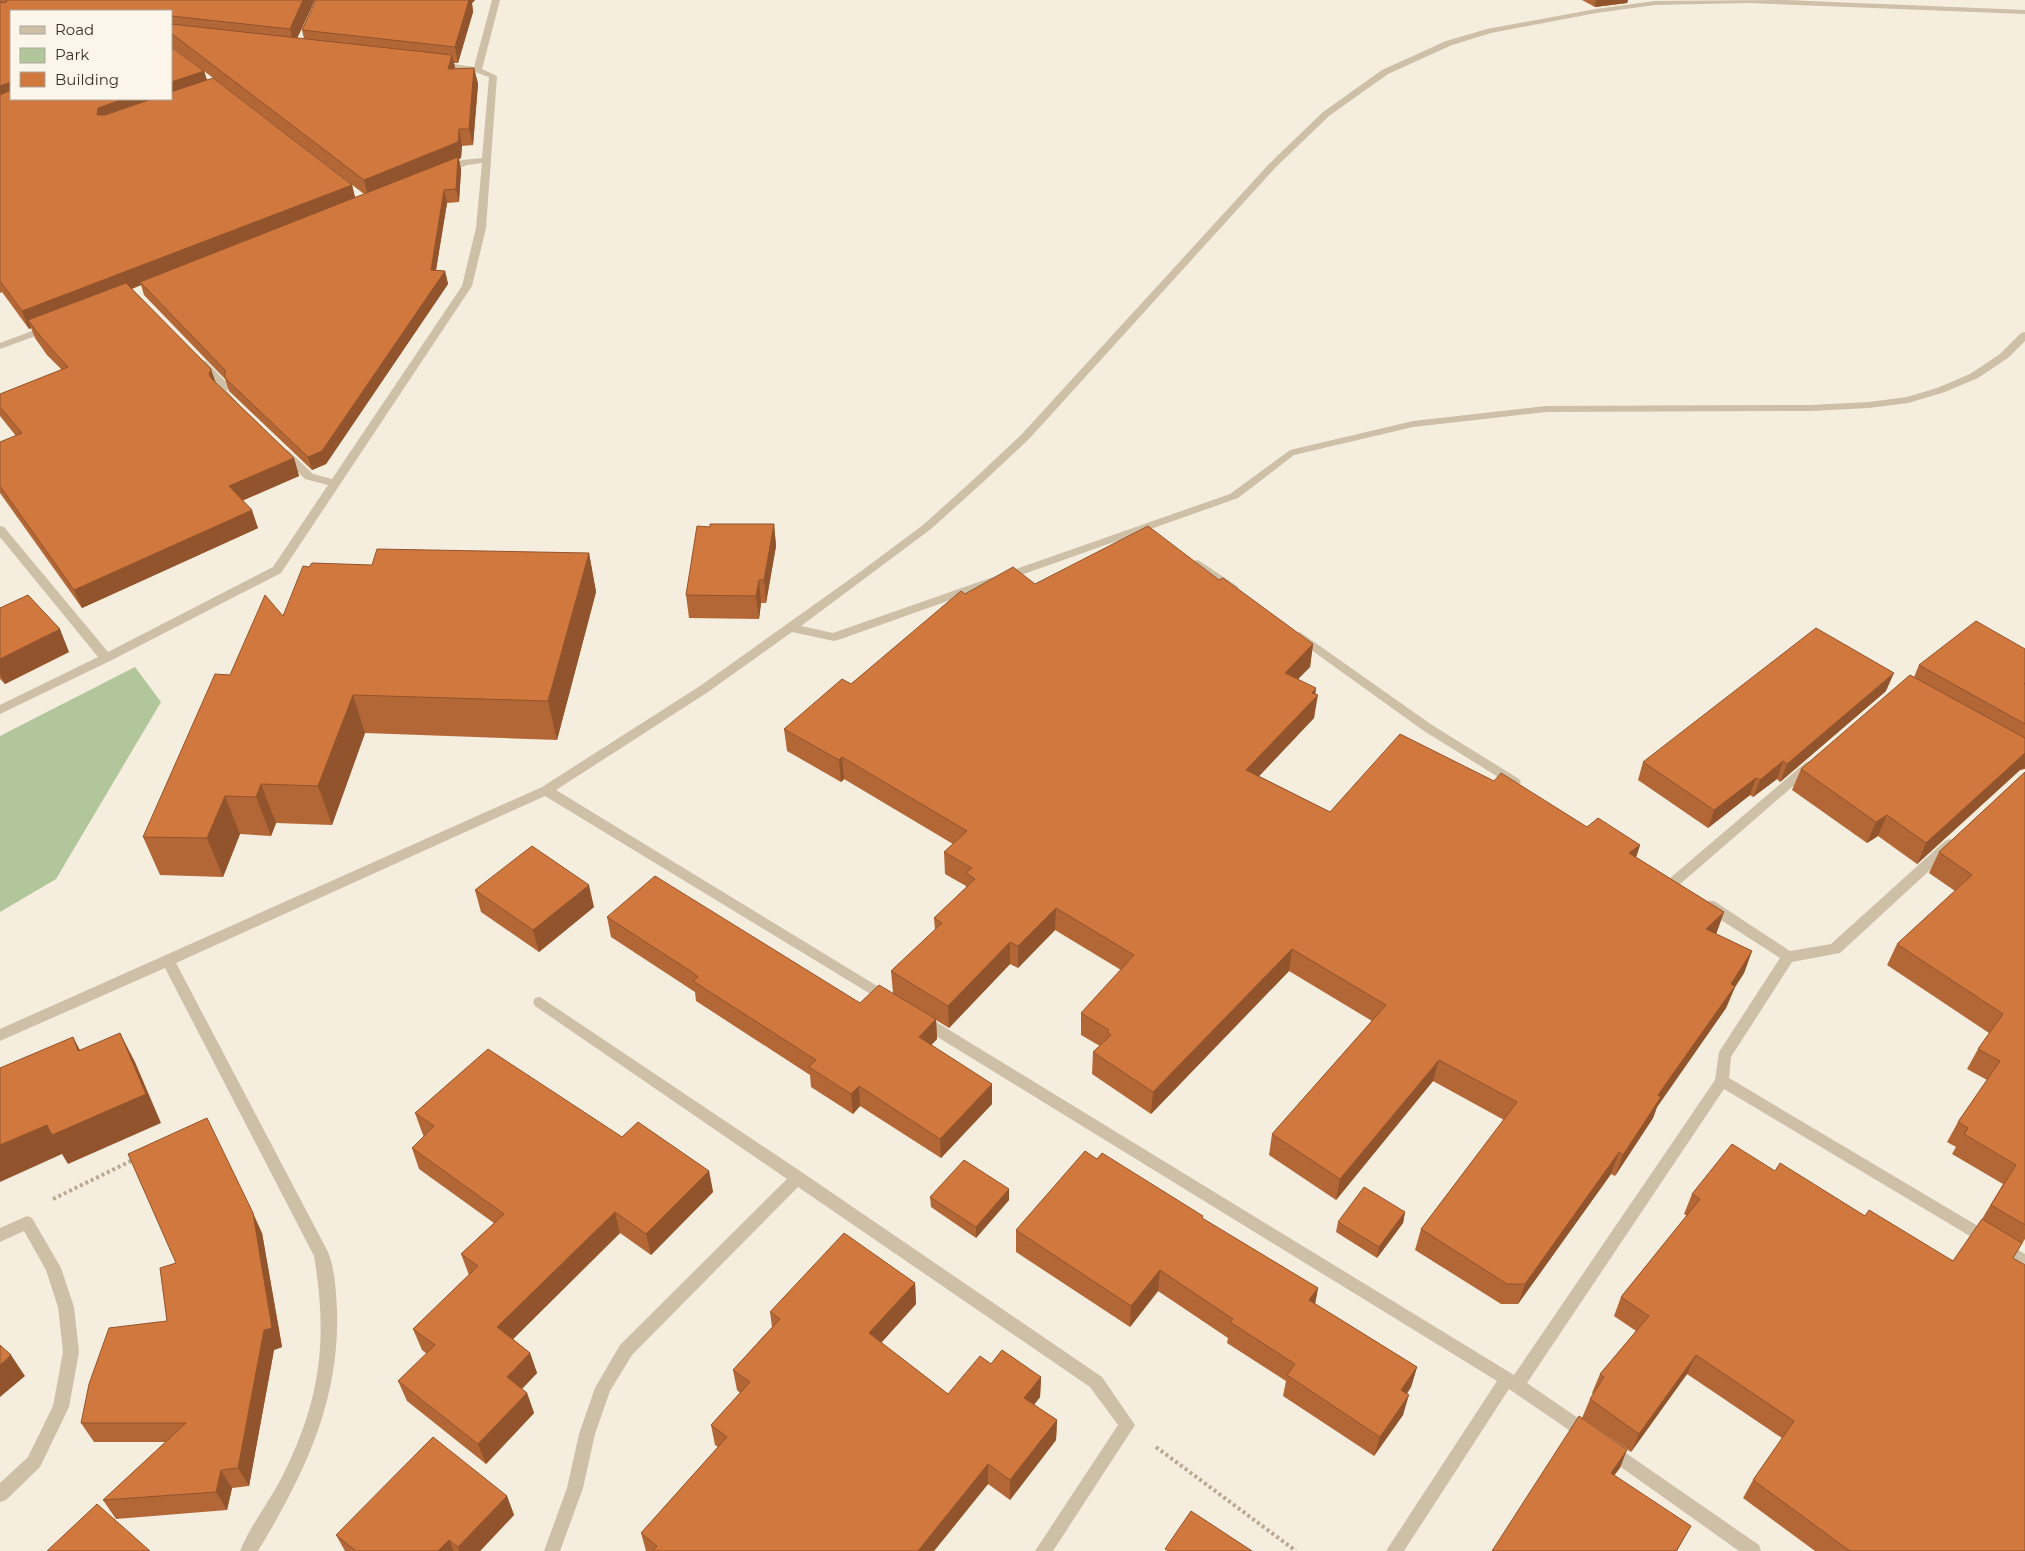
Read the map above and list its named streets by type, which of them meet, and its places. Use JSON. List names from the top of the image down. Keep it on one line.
{"legend":["Road","Park","Building"]}
